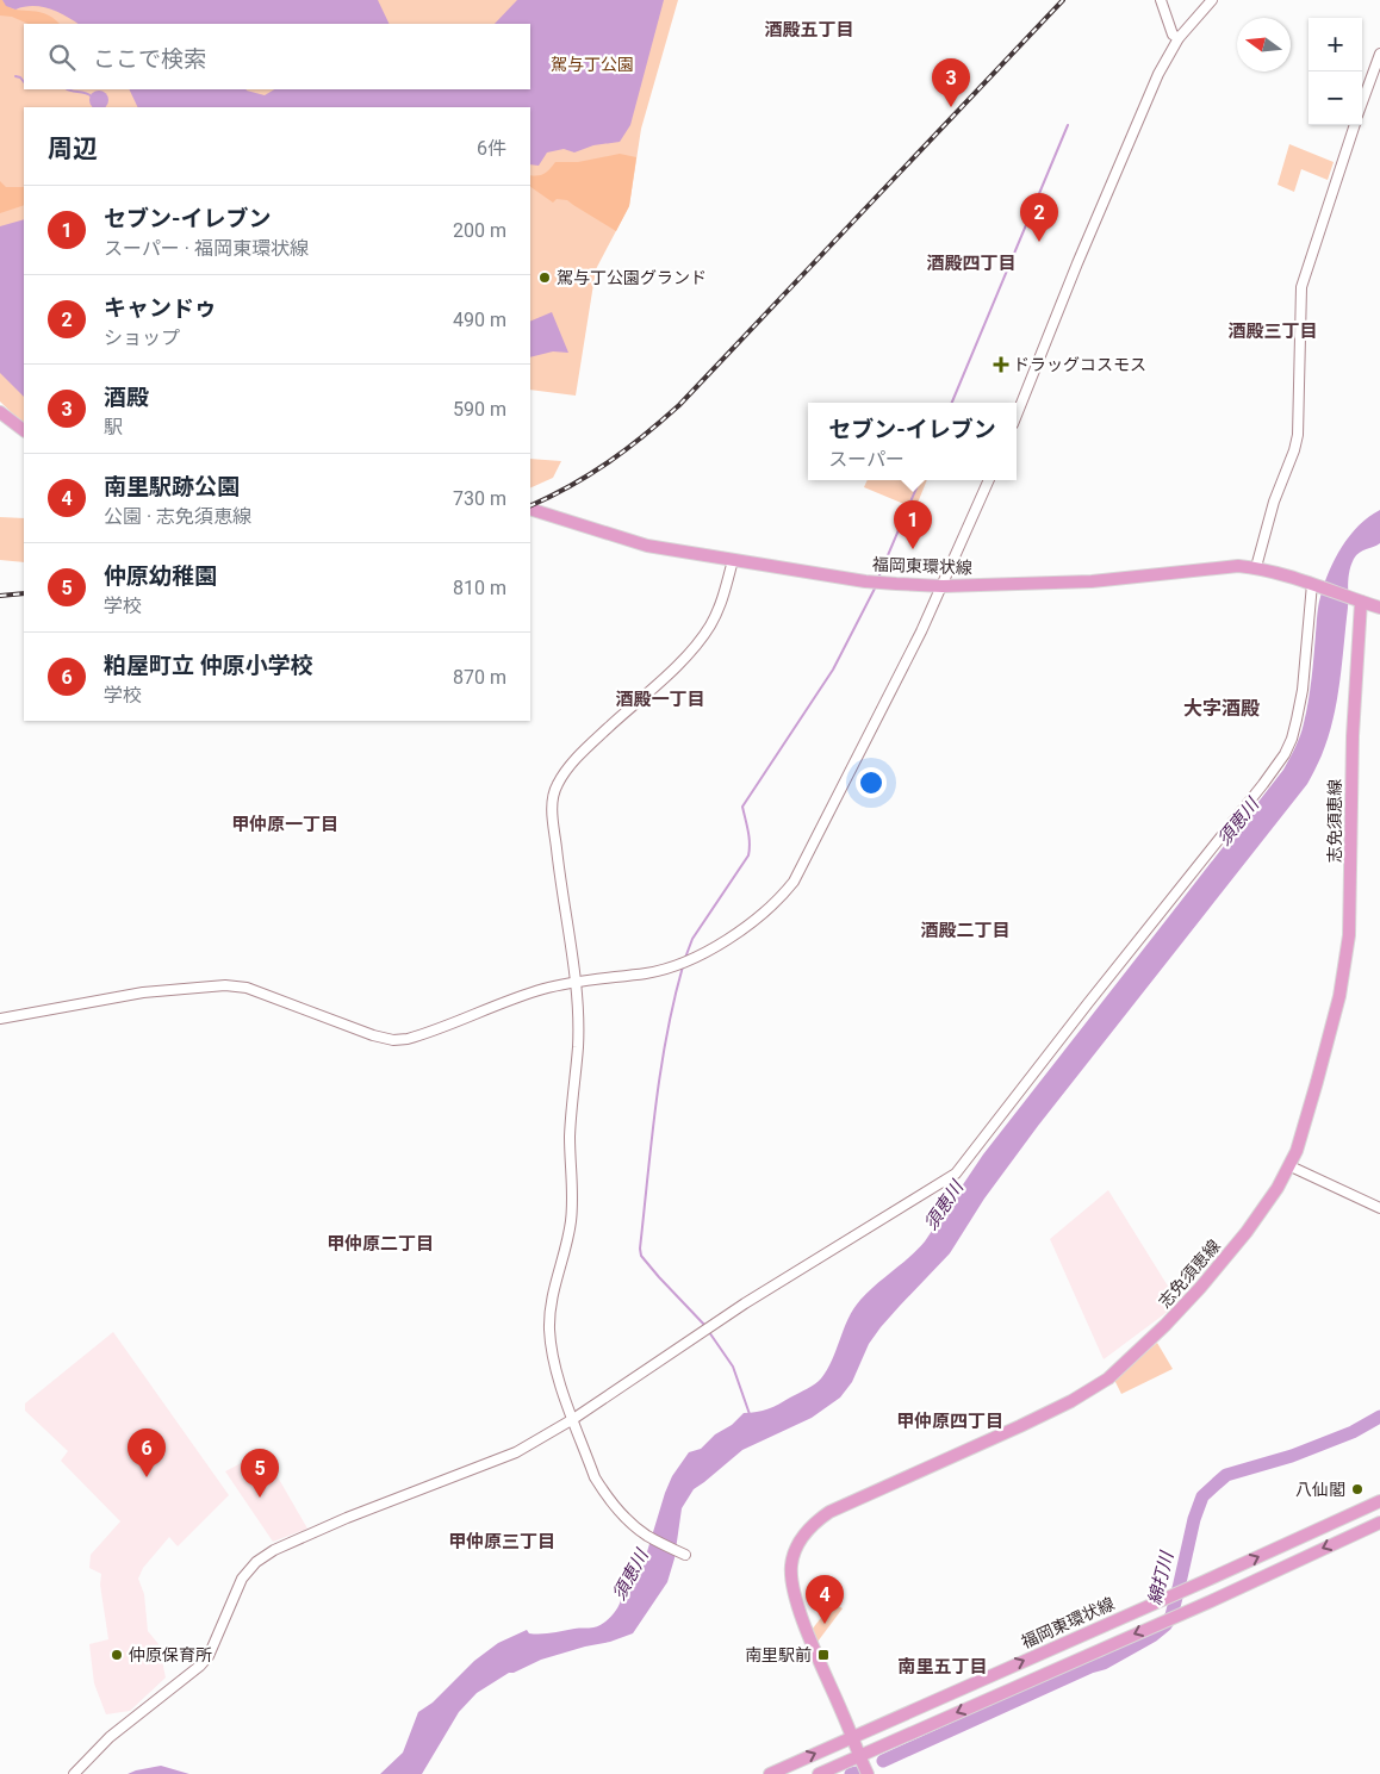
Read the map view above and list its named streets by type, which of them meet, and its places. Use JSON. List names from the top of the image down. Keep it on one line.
{"streets":{"main road":["福岡東環状線","志免須恵線"]},"crossings":[["福岡東環状線","志免須恵線"]],"districts":["酒殿五丁目","酒殿四丁目","酒殿三丁目","酒殿一丁目","大字酒殿","甲仲原一丁目","酒殿二丁目","甲仲原二丁目","甲仲原四丁目","甲仲原三丁目","南里五丁目"],"water":["須恵川","綿打川"],"parks":["駕与丁公園"],"places":{"other":["駕与丁公園グランド","八仙閣","仲原保育所"],"health":["ドラッグコスモス"],"transit":["南里駅前"]},"north":"left","page":{"map_buttons":["+","−"],"search":"ここで検索","pins":["3","2","1","6","5","4"],"heading":["周辺","6件"],"list":[{"mark":"1","name":"セブン-イレブン","note":"スーパー · 福岡東環状線","value":"200 m"},{"mark":"2","name":"キャンドゥ","note":"ショップ","value":"490 m"},{"mark":"3","name":"酒殿","note":"駅","value":"590 m"},{"mark":"4","name":"南里駅跡公園","note":"公園 · 志免須恵線","value":"730 m"},{"mark":"5","name":"仲原幼稚園","note":"学校","value":"810 m"},{"mark":"6","name":"粕屋町立 仲原小学校","note":"学校","value":"870 m"}],"popup":["セブン-イレブン","スーパー"]}}
